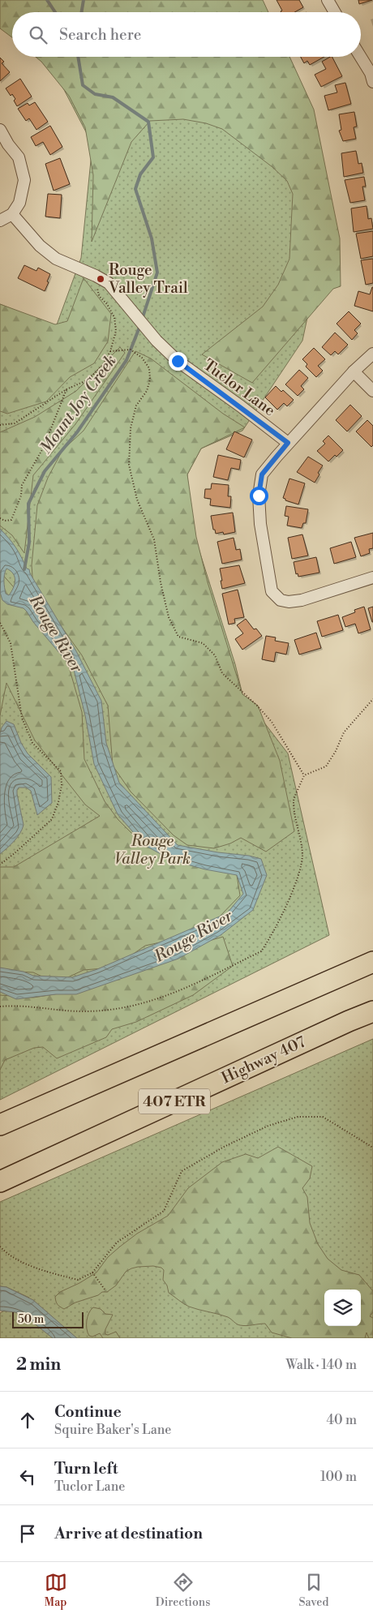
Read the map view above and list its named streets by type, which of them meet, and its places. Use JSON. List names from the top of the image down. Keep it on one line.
{"streets":{"highway":["Highway 407","407 ETR"],"street":["Tuclor Lane"]},"water":["Mount Joy Creek","Rouge River"],"parks":["Rouge Valley Park"],"places":["Rouge Valley Trail"],"scale_bar":"50 m","page":{"search":"Search here","scale":"50 m","heading":["2 min","Walk · 140 m"],"list":[["Continue","Squire Baker's Lane","40 m"],["Turn left","Tuclor Lane","100 m"],"Arrive at destination"],"nav":["Map","Directions","Saved"]}}
